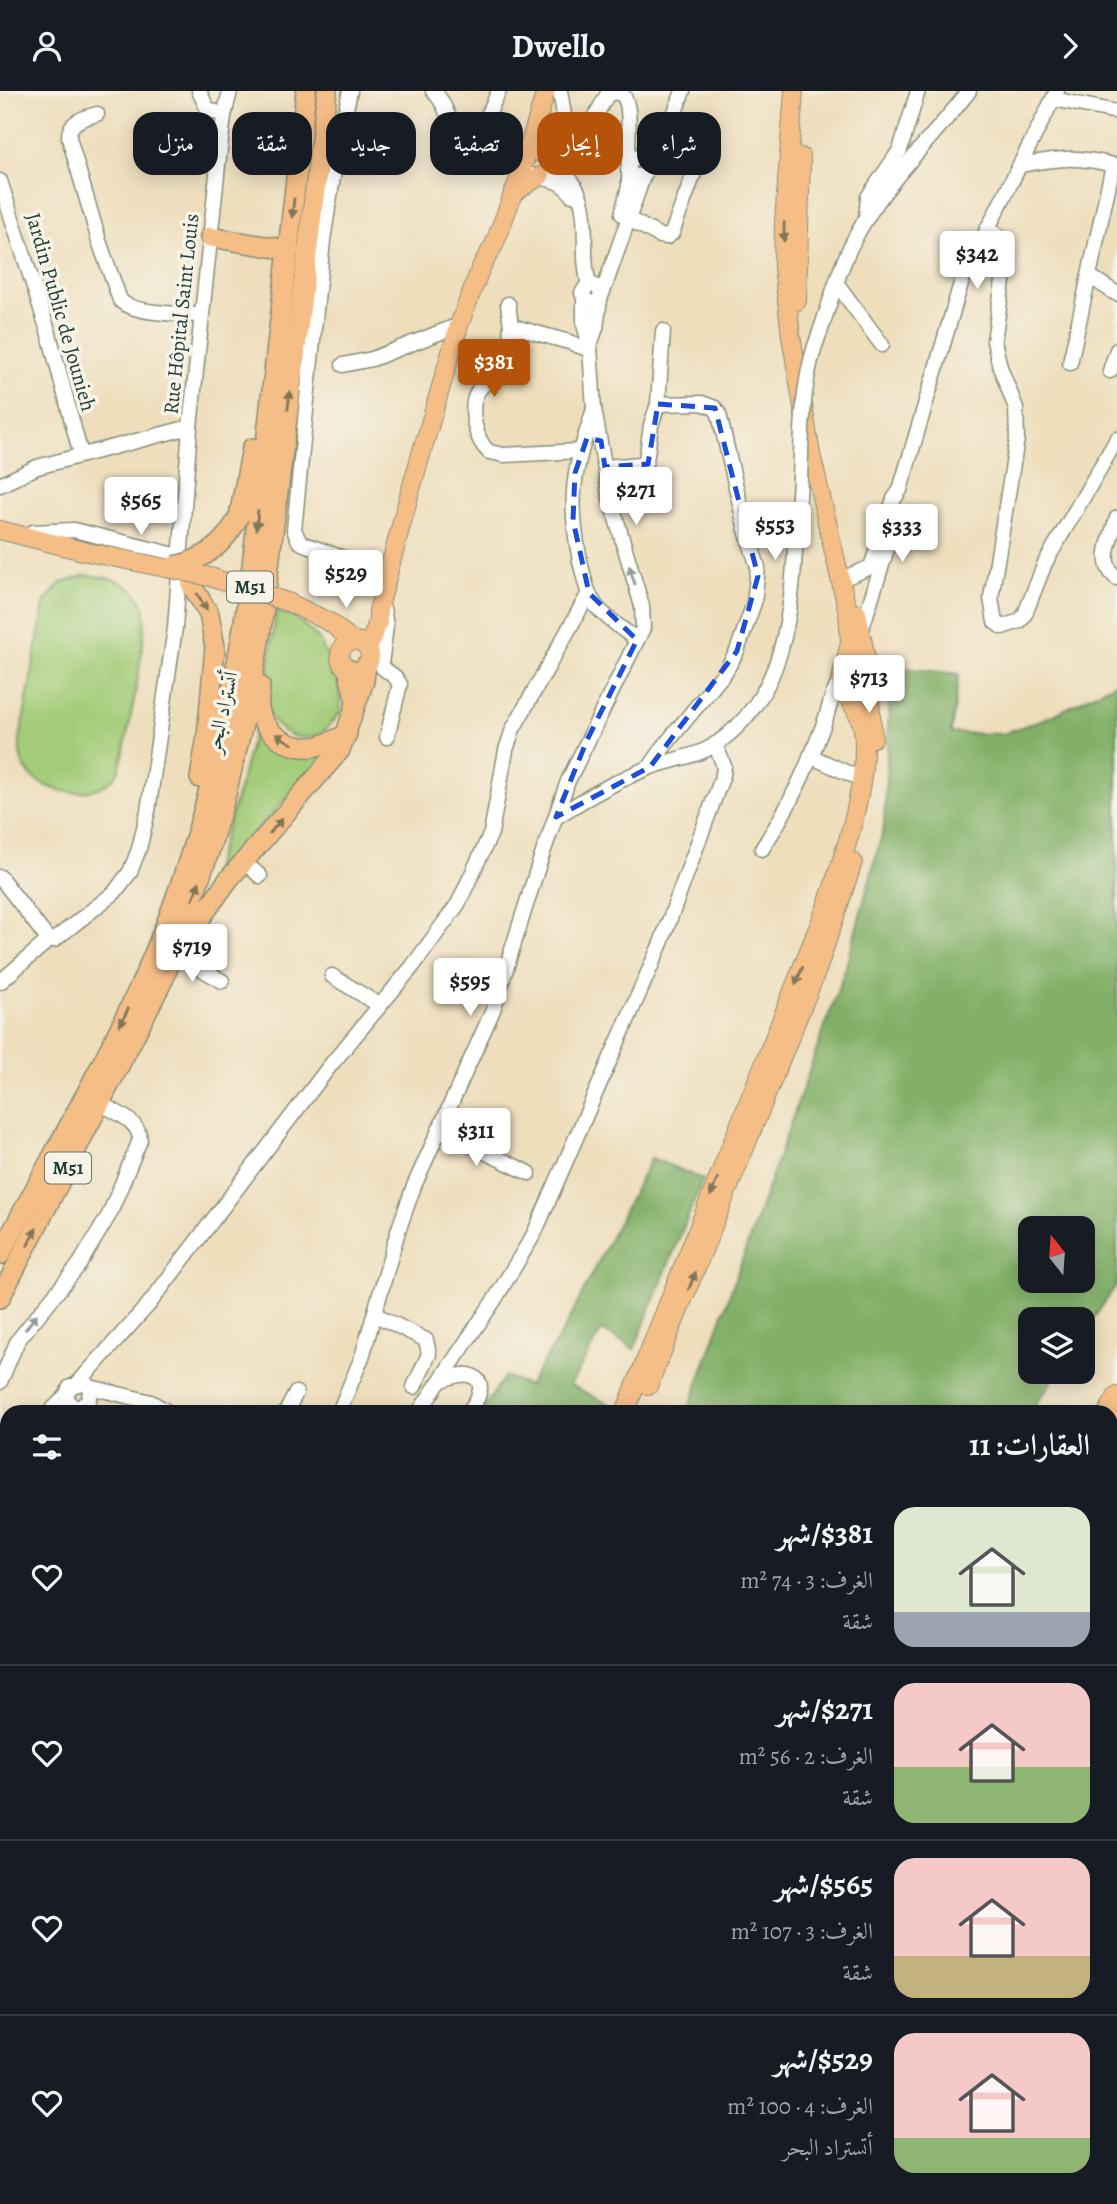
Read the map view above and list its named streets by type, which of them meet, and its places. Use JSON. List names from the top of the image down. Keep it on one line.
{"streets":{"highway":["M51","أتستراد البحر"],"street":["Jardin Public de Jounieh","Rue Hôpital Saint Louis"]},"crossings":[["Jardin Public de Jounieh","Rue Hôpital Saint Louis"]],"north":"top","page":{"header":"Dwello","chip":["شراء","إيجار","تصفية","جديد","شقة","منزل"],"price":["$342","$381","$271","$565","$553","$333","$529","$713","$719","$595","$311"],"heading":"العقارات: 11","list":[{"name":"$381/شهر","note":"الغرف: 3 · 74 m² · شقة"},{"name":"$271/شهر","note":"الغرف: 2 · 56 m² · شقة"},{"name":"$565/شهر","note":"الغرف: 3 · 107 m² · شقة"},{"name":"$529/شهر","note":"الغرف: 4 · 100 m² · أتستراد البحر"}]}}
